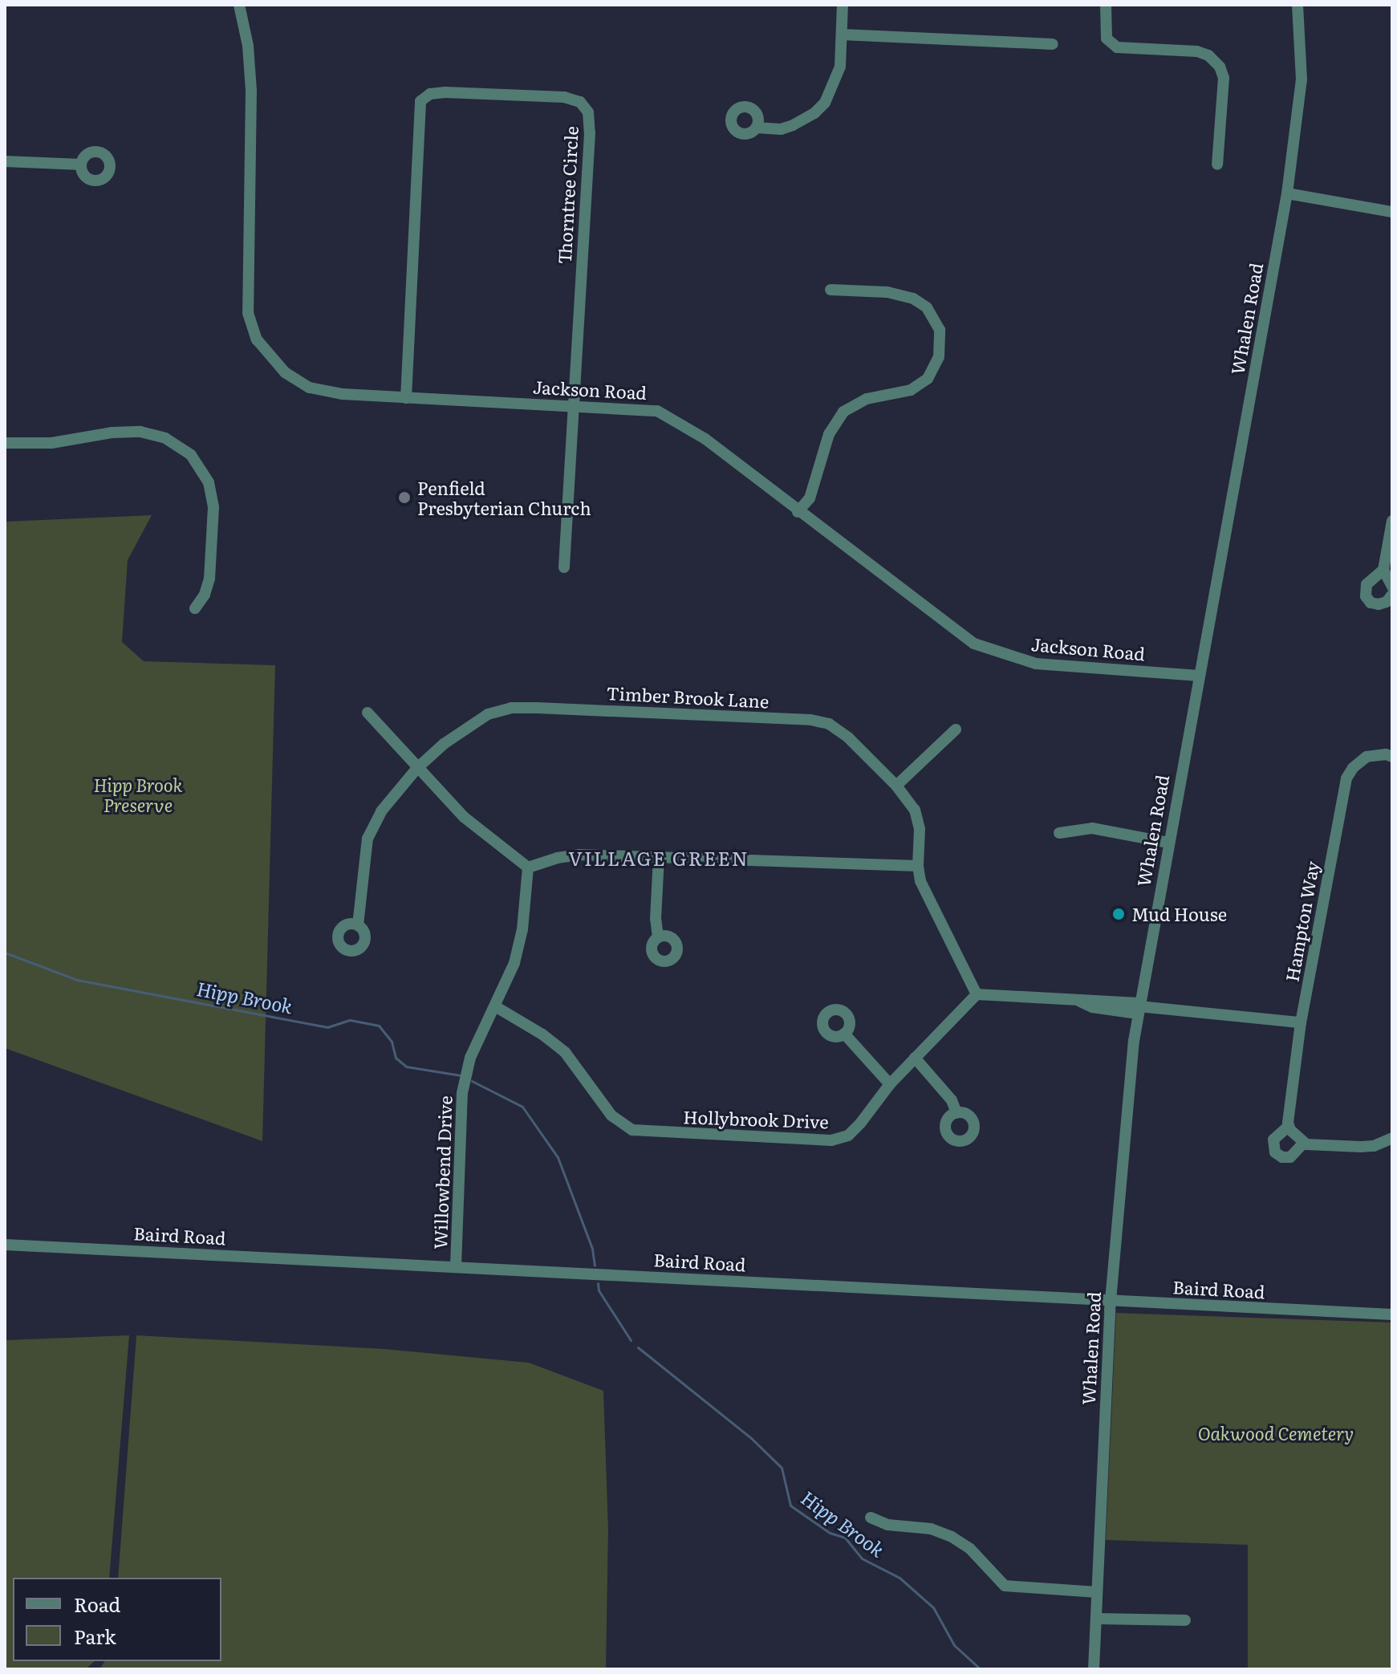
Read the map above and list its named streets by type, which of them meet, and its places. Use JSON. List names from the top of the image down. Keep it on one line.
{"streets":{"street":["Thorntree Circle","Whalen Road","Jackson Road","Timber Brook Lane","Hampton Way","Hollybrook Drive","Willowbend Drive","Baird Road"]},"crossings":[["Thorntree Circle","Jackson Road"],["Whalen Road","Jackson Road"],["Whalen Road","Baird Road"],["Timber Brook Lane","Hollybrook Drive"],["Hollybrook Drive","Willowbend Drive"],["Willowbend Drive","Baird Road"]],"districts":["VILLAGE GREEN"],"water":["Hipp Brook"],"parks":["Hipp Brook Preserve","Oakwood Cemetery"],"places":["Penfield Presbyterian Church","Mud House"],"legend":["Road","Park"]}
